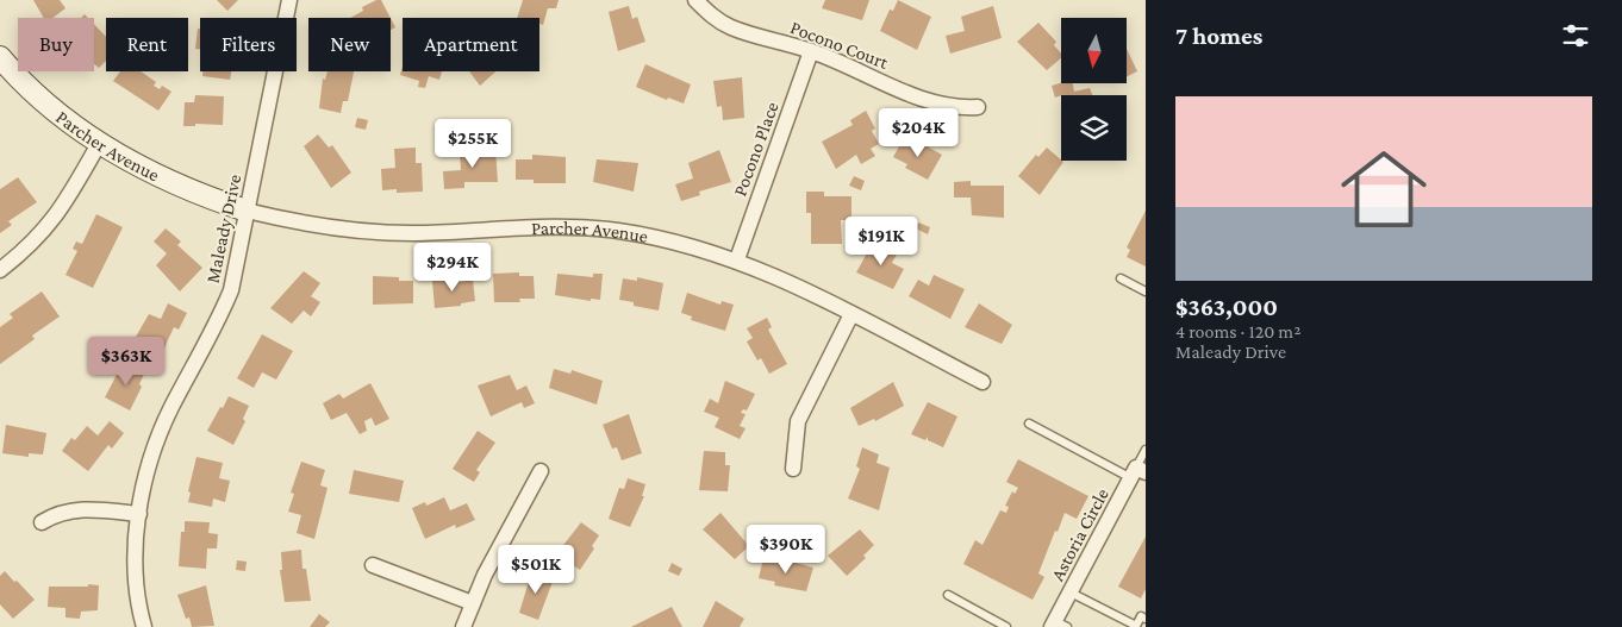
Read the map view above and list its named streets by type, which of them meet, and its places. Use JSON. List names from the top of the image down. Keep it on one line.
{"streets":{"street":["Pocono Court","Parcher Avenue","Pocono Place","Maleady Drive","Astoria Circle"]},"crossings":[["Pocono Court","Pocono Place"],["Parcher Avenue","Pocono Place"],["Parcher Avenue","Maleady Drive"]],"north":"bottom","page":{"heading":"7 homes","chip":["Buy","Rent","Filters","New","Apartment"],"list":[{"name":"$363,000","note":"4 rooms · 120 m² · Maleady Drive"}],"price":["$204K","$255K","$191K","$294K","$363K","$390K","$501K"]}}
